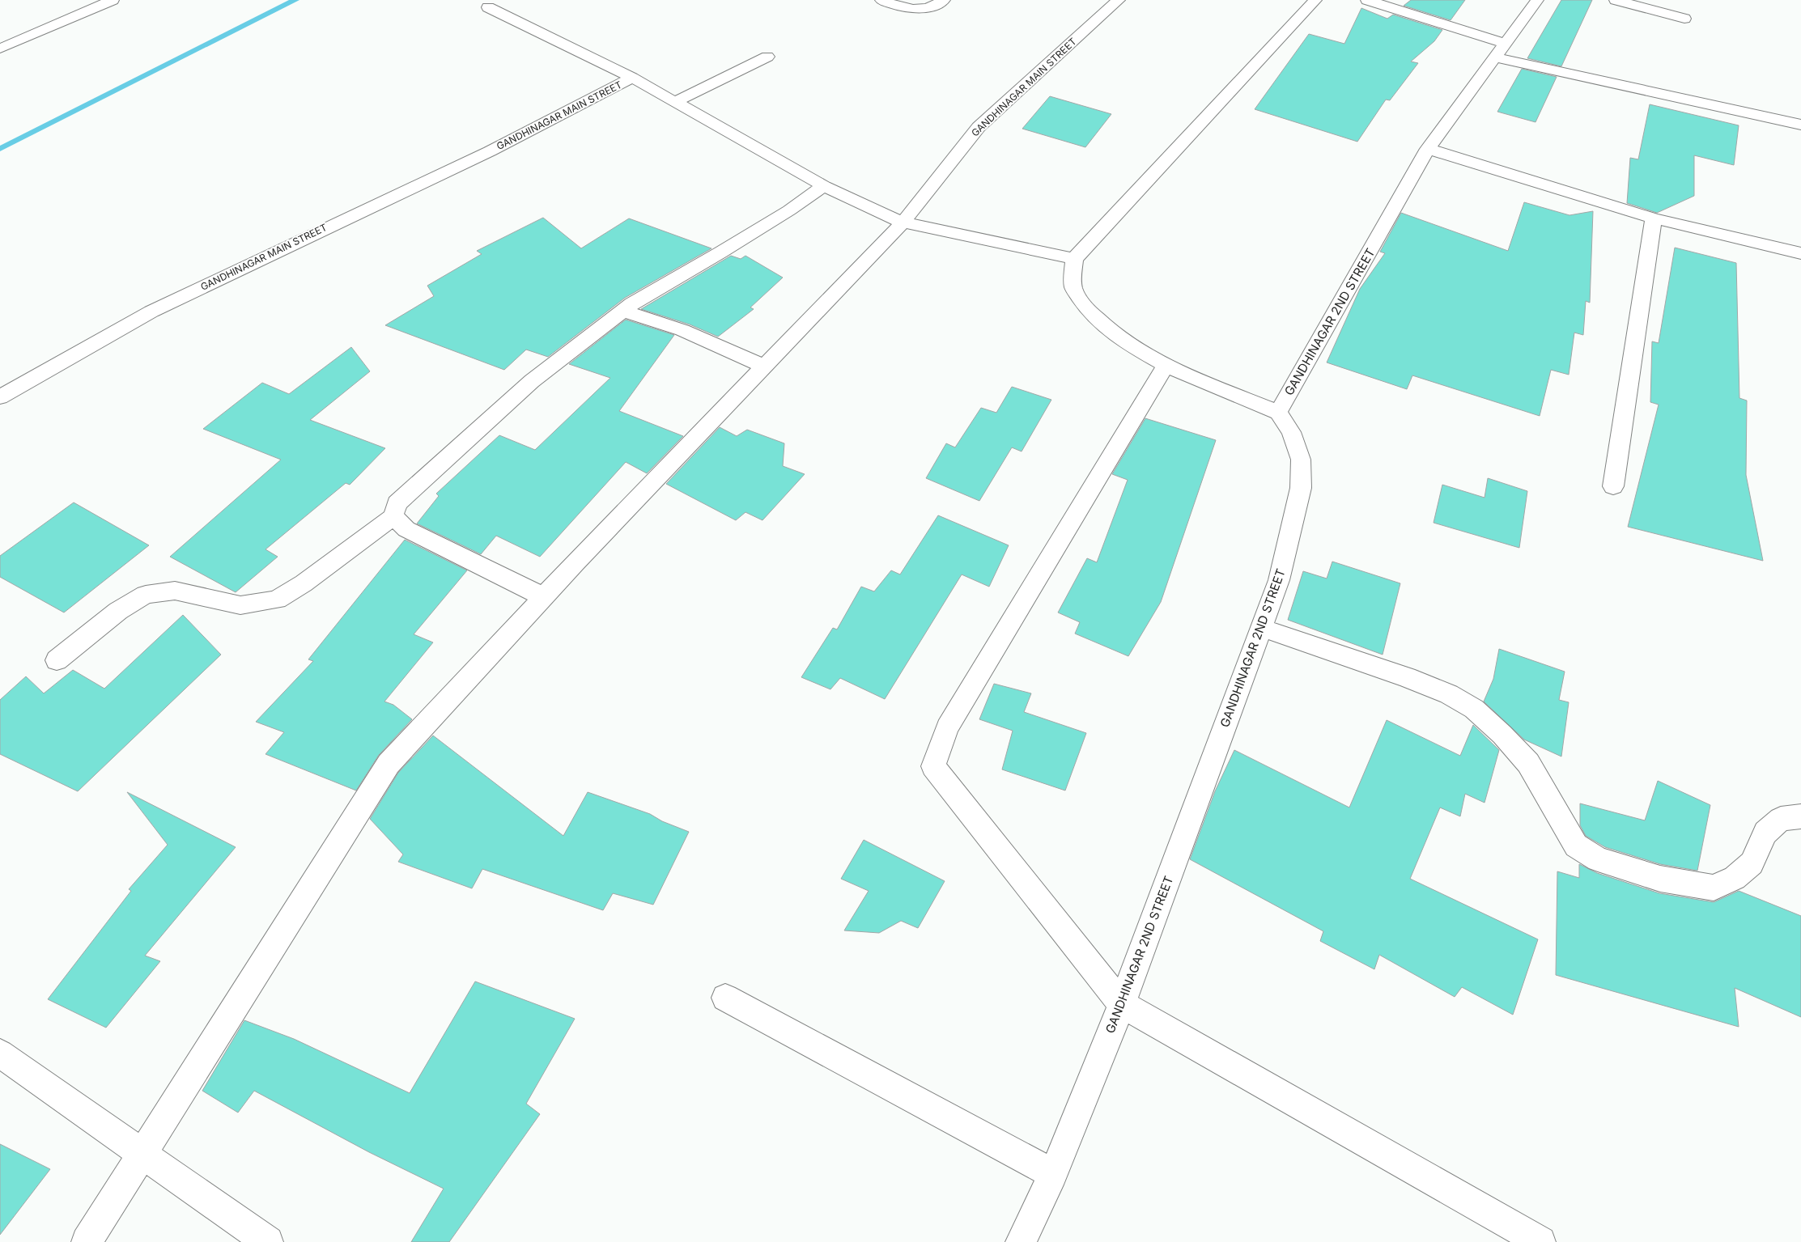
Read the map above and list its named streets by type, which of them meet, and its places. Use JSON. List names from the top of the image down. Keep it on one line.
{"streets":{"street":["GANDHINAGAR MAIN STREET","GANDHINAGAR 2ND STREET"]}}
